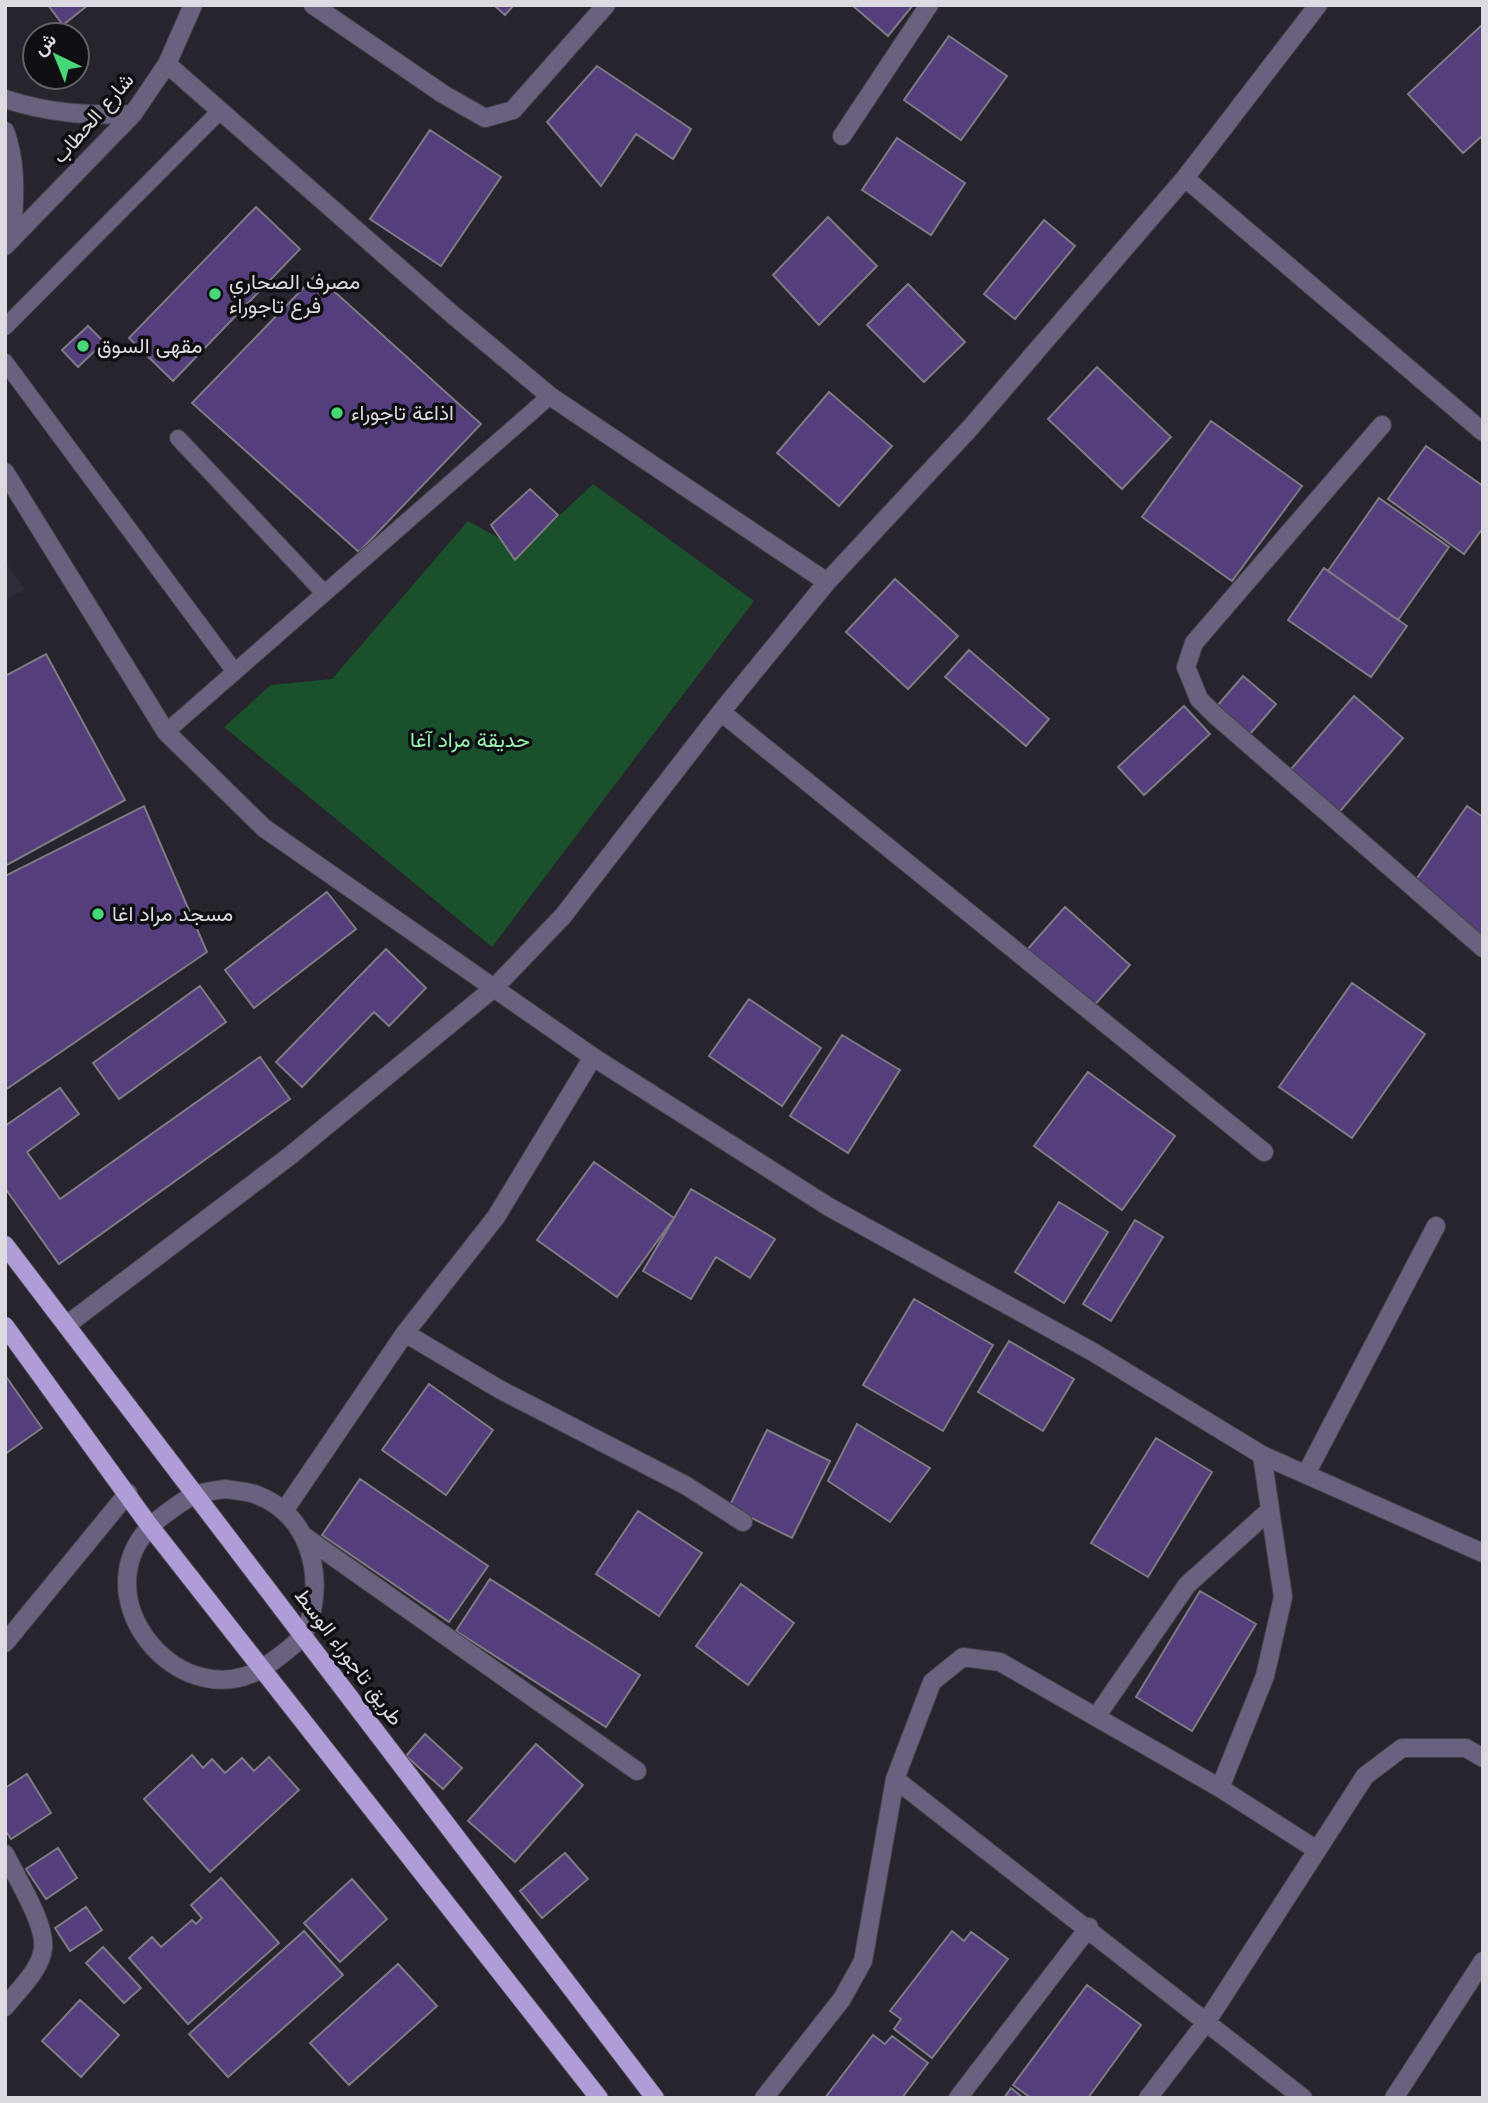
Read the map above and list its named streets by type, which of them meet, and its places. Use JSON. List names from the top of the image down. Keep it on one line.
{"streets":{"main road":["طريق تاجوراء الوسط"],"street":["شارع الحطاب"]},"parks":["حديقة مراد آغا"],"places":["مصرف الصحاري فرع تاجوراء","مقهى السوق","اذاعة تاجوراء","مسجد مراد اغا"],"north":"top left"}
